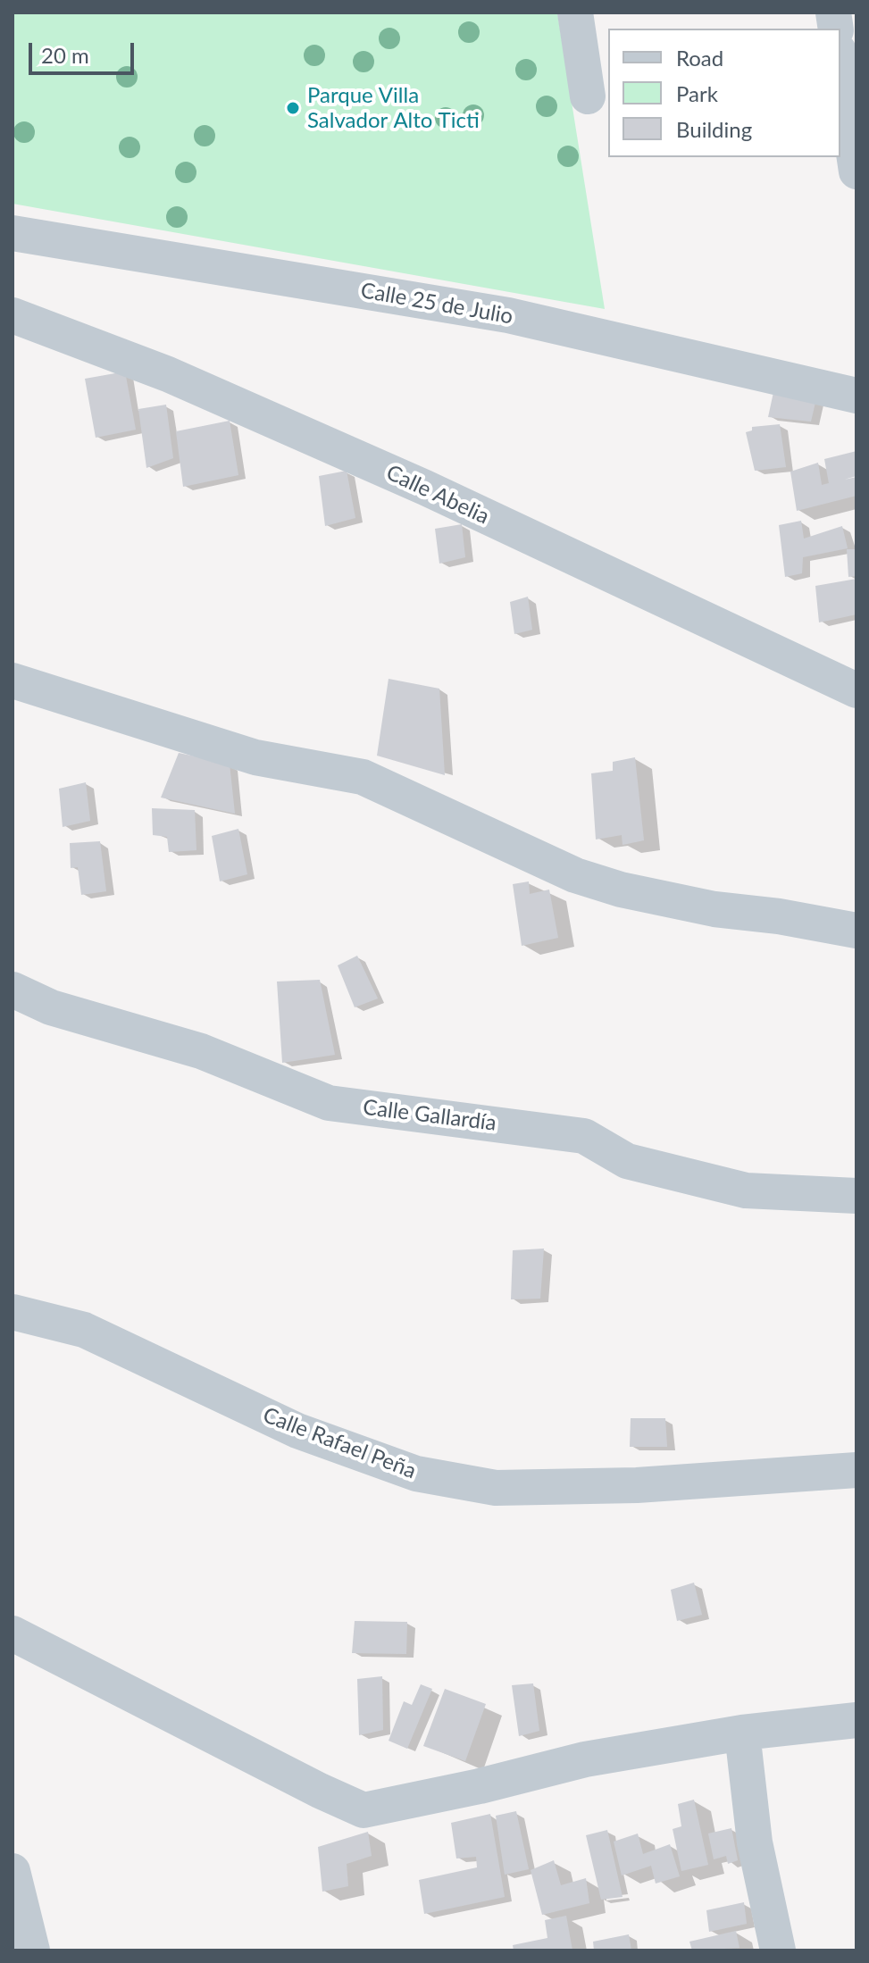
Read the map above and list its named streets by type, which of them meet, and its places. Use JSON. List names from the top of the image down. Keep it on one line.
{"streets":{"street":["Calle 25 de Julio","Calle Abelia","Calle Gallardía","Calle Rafael Peña"]},"places":["Parque Villa Salvador Alto Ticti"],"legend":["Road","Park","Building"],"scale_bar":"20 m"}
